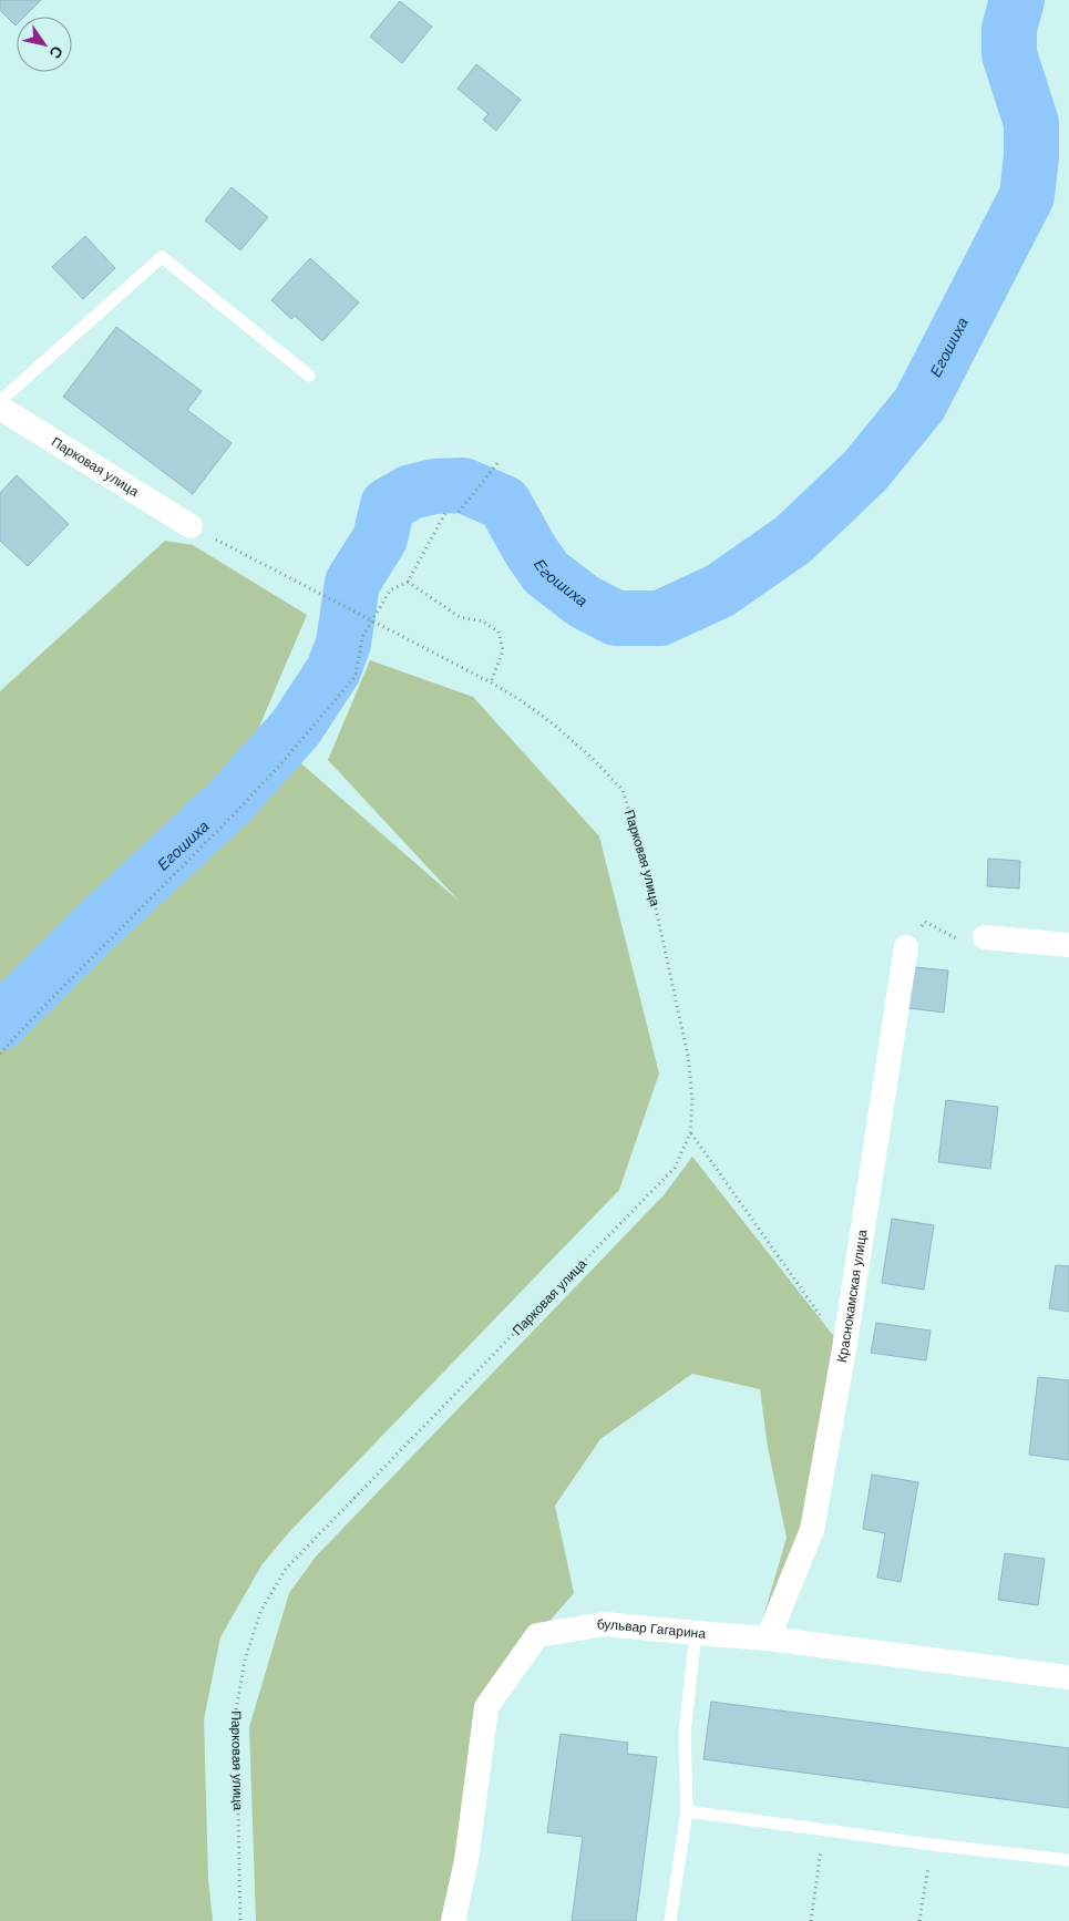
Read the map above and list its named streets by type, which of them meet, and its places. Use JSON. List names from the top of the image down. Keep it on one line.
{"streets":{"street":["Парковая улица","Краснокамская улица","бульвар Гагарина"]},"crossings":[["Краснокамская улица","бульвар Гагарина"]],"water":["Егошиха"],"north":"bottom right"}
